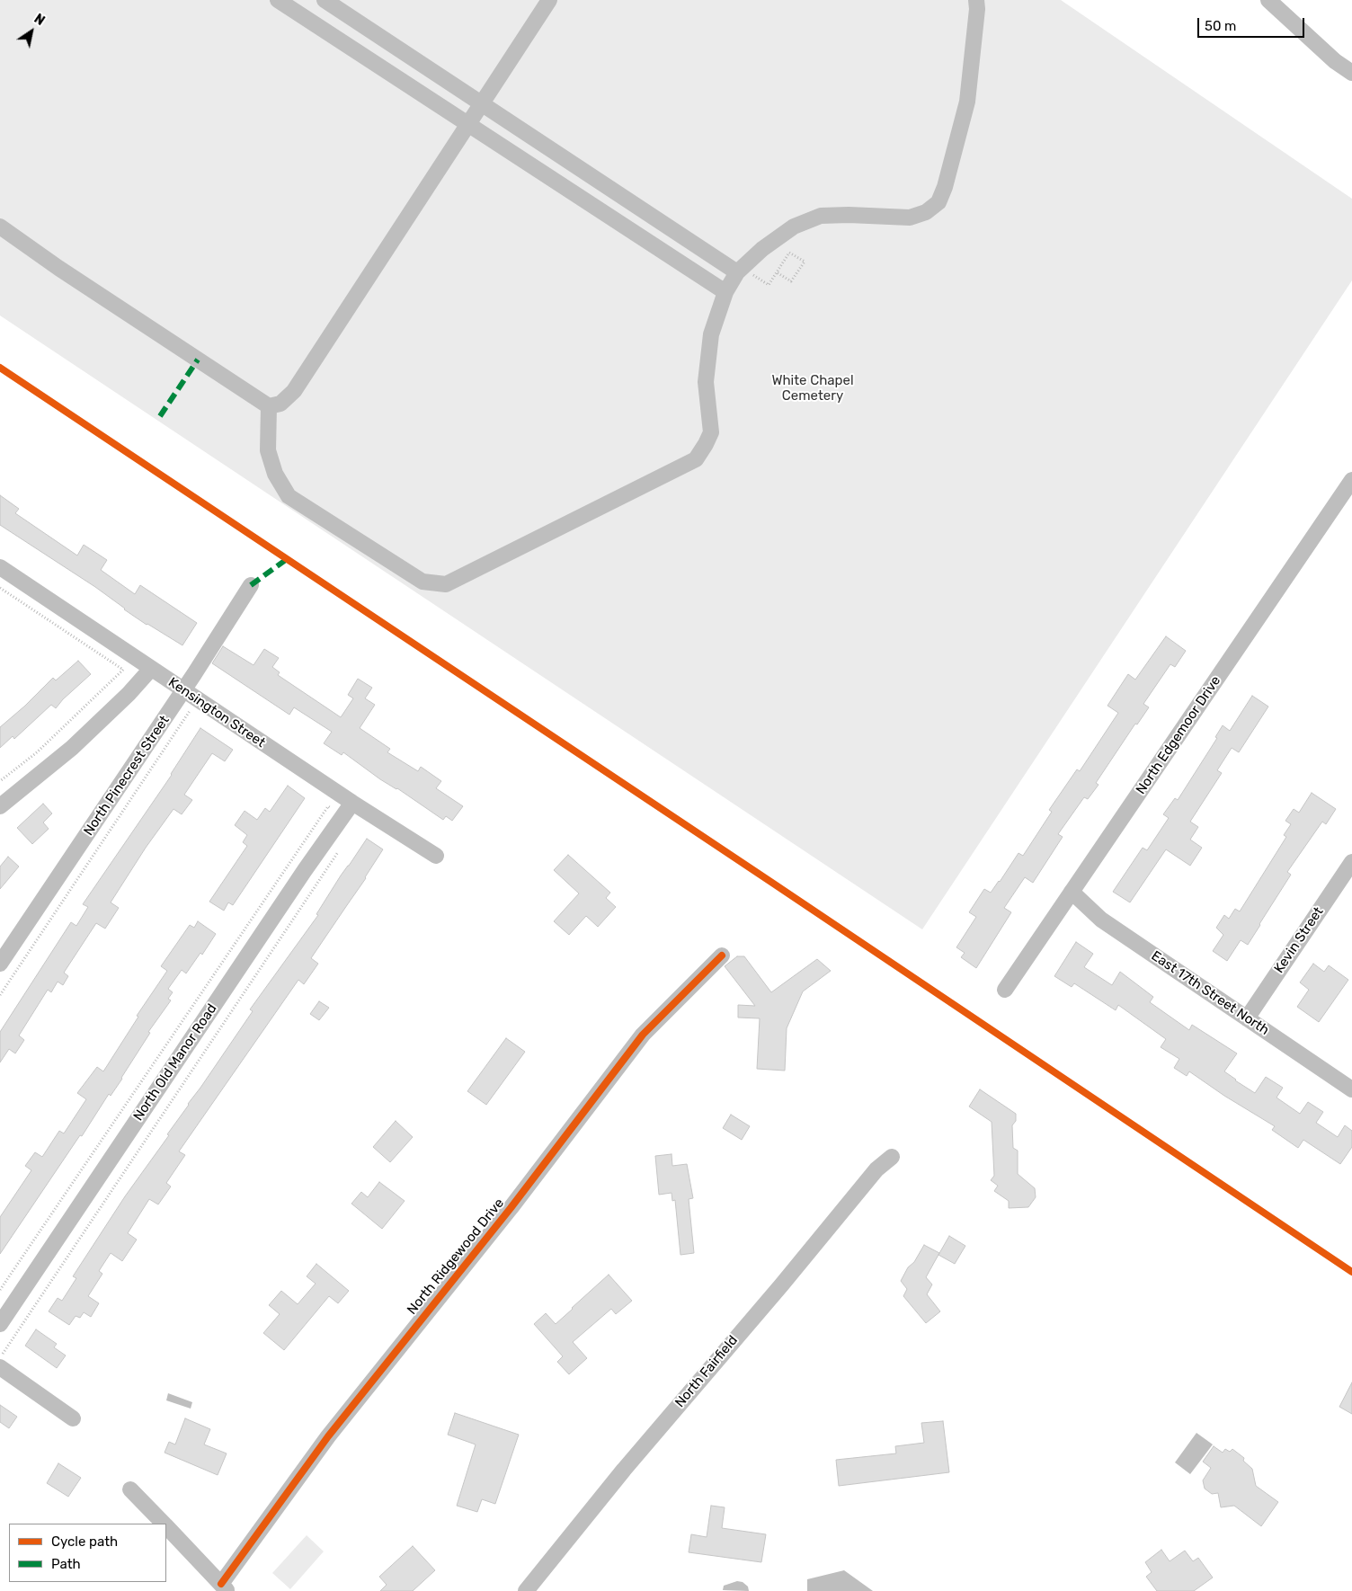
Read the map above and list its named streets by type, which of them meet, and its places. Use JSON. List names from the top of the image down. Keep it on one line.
{"streets":{"street":["Kensington Street","North Edgemoor Drive","North Pinecrest Street","Kevin Street","East 17th Street North","North Old Manor Road","North Ridgewood Drive","North Fairfield"]},"crossings":[["Kensington Street","North Pinecrest Street"],["Kensington Street","North Old Manor Road"],["North Edgemoor Drive","East 17th Street North"],["Kevin Street","East 17th Street North"]],"parks":["White Chapel Cemetery"],"legend":["Cycle path","Path"],"scale_bar":"50 m","north":"top right"}
